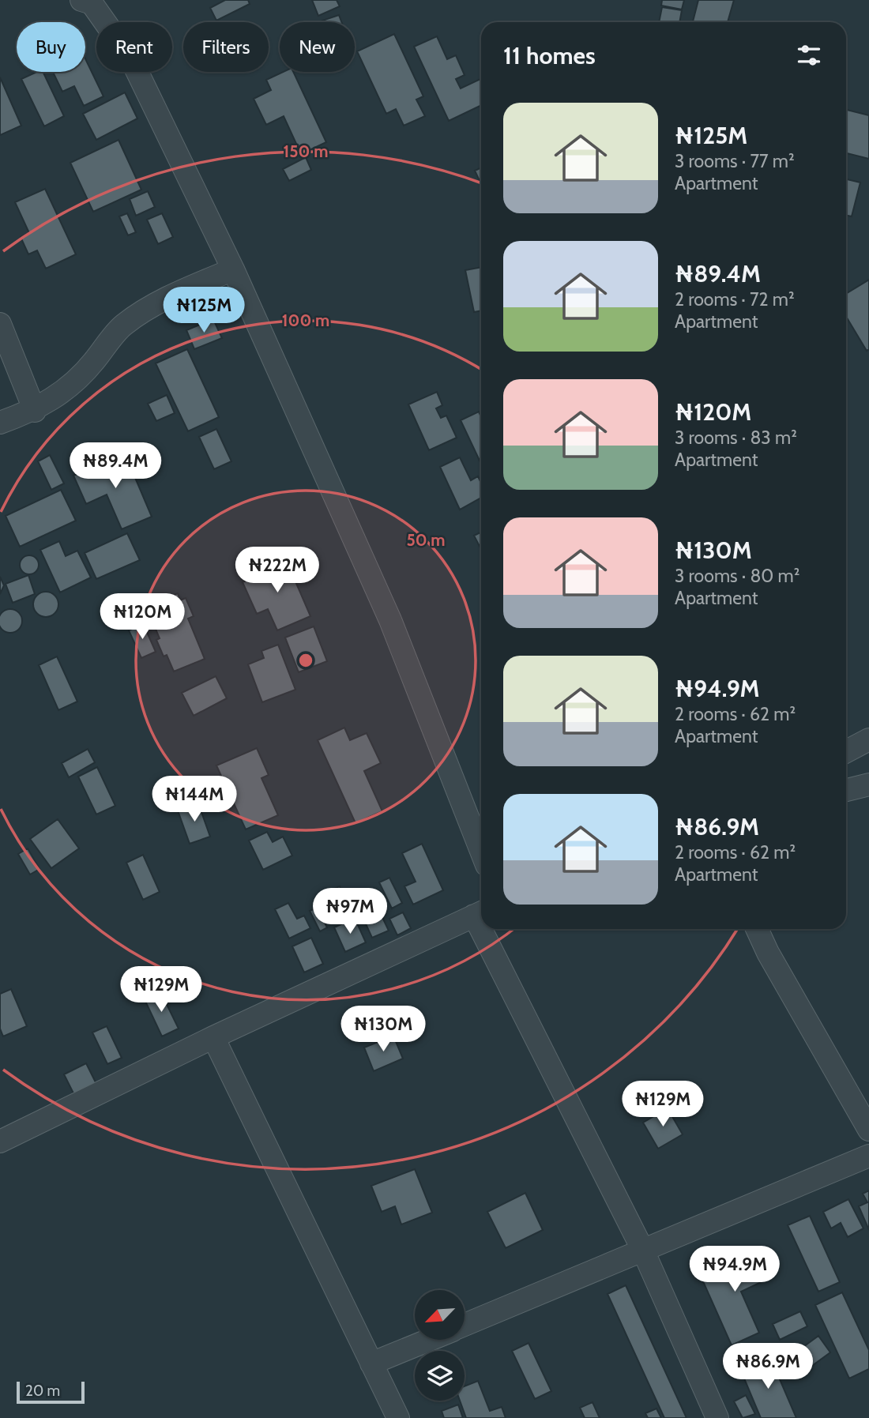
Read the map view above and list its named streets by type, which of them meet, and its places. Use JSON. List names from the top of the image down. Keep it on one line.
{"scale_bar":"20 m","north":"bottom left","page":{"chip":["Buy","Rent","Filters","New"],"heading":"11 homes","list":[{"name":"₦125M","note":"3 rooms · 77 m² · Apartment"},{"name":"₦89.4M","note":"2 rooms · 72 m² · Apartment"},{"name":"₦120M","note":"3 rooms · 83 m² · Apartment"},{"name":"₦130M","note":"3 rooms · 80 m² · Apartment"},{"name":"₦94.9M","note":"2 rooms · 62 m² · Apartment"},{"name":"₦86.9M","note":"2 rooms · 62 m² · Apartment"}],"price":["₦125M","₦89.4M","₦222M","₦120M","₦144M","₦97M","₦129M","₦130M","₦129M","₦94.9M","₦86.9M"],"scale":"20 m"},"rings":["150 m","100 m","50 m"]}
